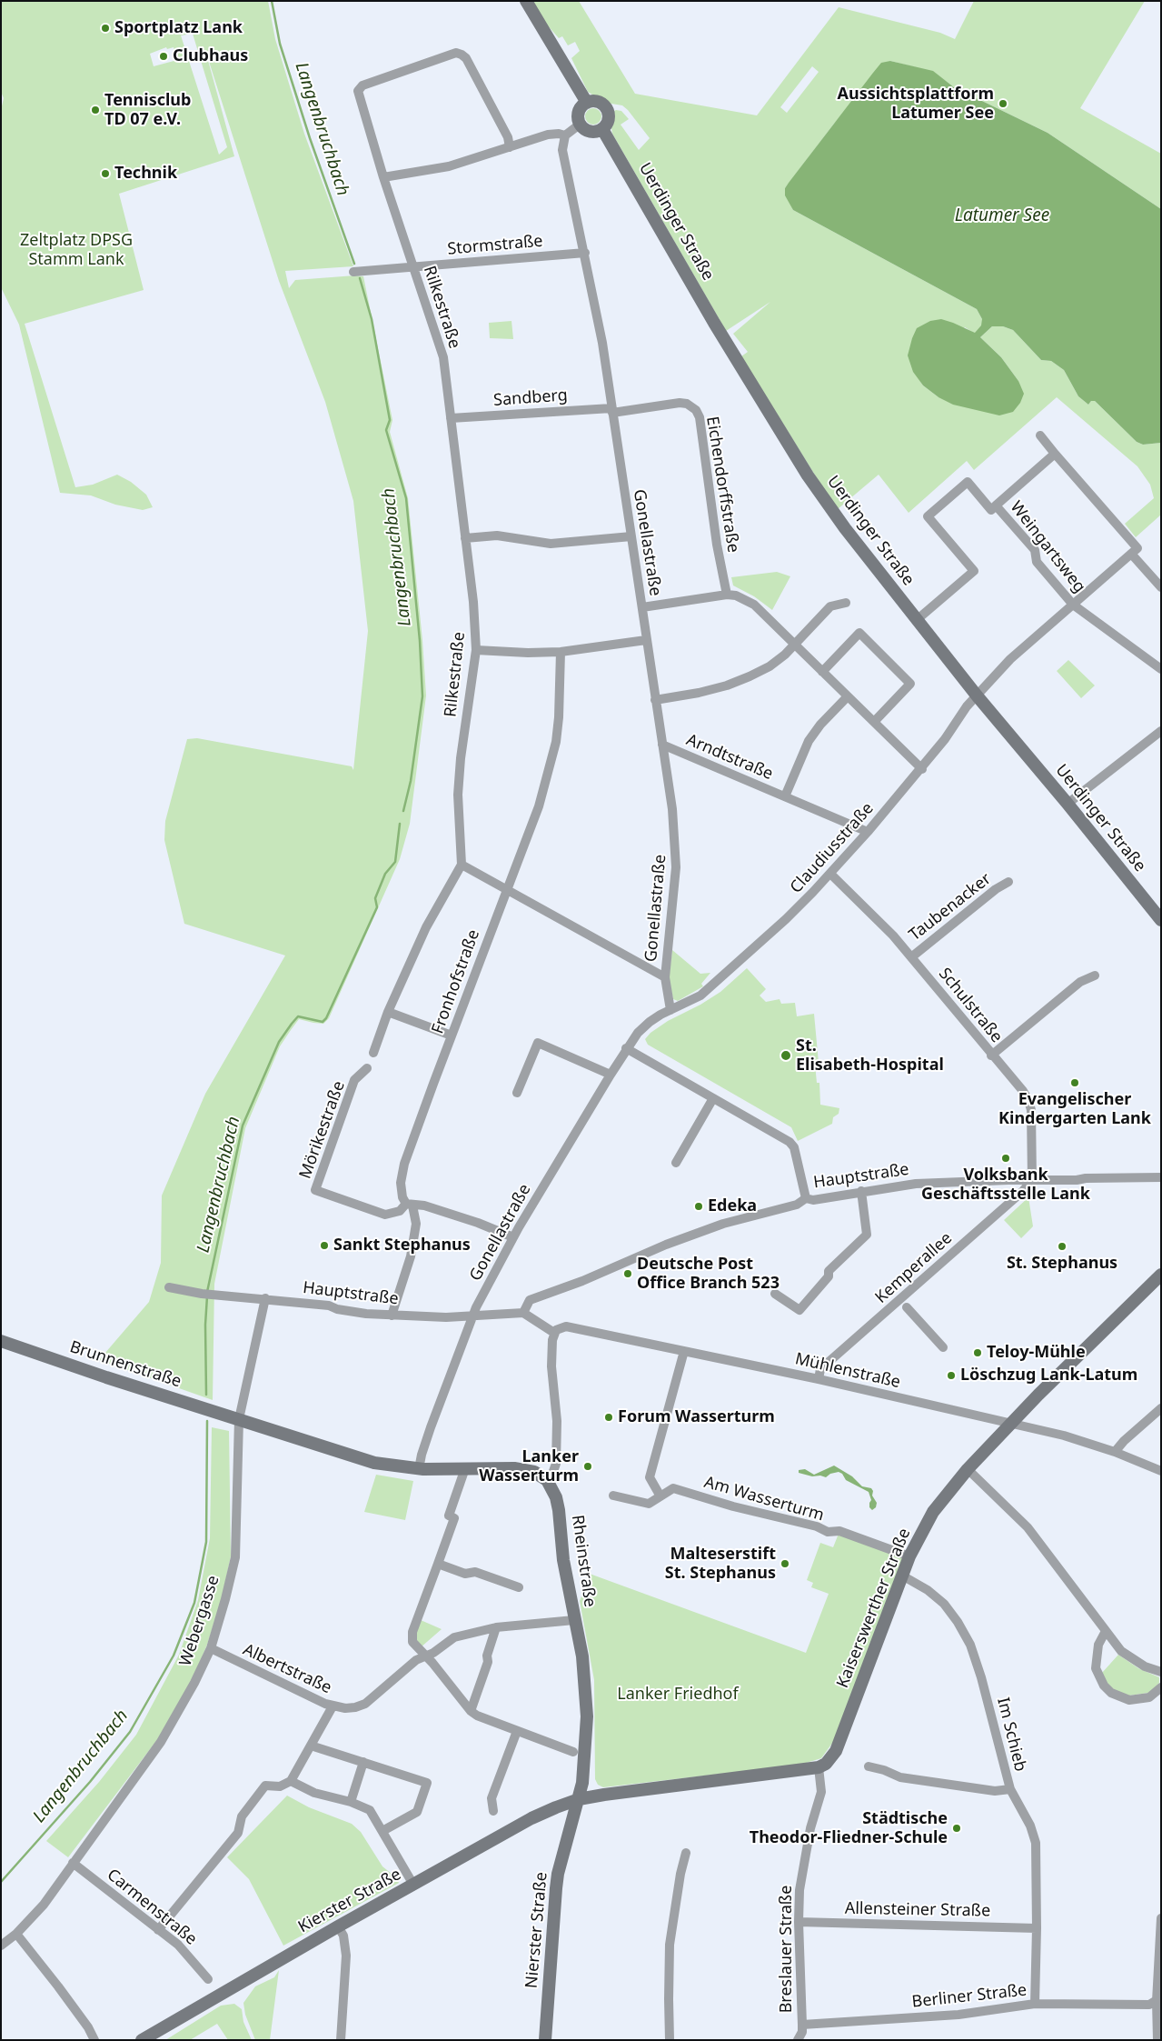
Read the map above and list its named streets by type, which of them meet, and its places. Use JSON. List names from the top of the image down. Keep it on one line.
{"streets":{"street":["Uerdinger Straße","Stormstraße","Rilkestraße","Sandberg","Eichendorffstraße","Gonellastraße","Weingartsweg","Arndtstraße","Claudiusstraße","Taubenacker","Fronhofstraße","Schulstraße","Mörikestraße","Hauptstraße","Kemperallee","Brunnenstraße","Mühlenstraße","Am Wasserturm","Rheinstraße","Kaiserswerther Straße","Webergasse","Albertstraße","Im Schieb","Kierster Straße","Carmenstraße","Allensteiner Straße","Nierster Straße","Breslauer Straße","Berliner Straße"]},"crossings":[["Uerdinger Straße","Weingartsweg"],["Uerdinger Straße","Claudiusstraße"],["Stormstraße","Rilkestraße"],["Stormstraße","Gonellastraße"],["Rilkestraße","Sandberg"],["Sandberg","Eichendorffstraße"],["Sandberg","Gonellastraße"],["Eichendorffstraße","Gonellastraße"],["Gonellastraße","Arndtstraße"],["Gonellastraße","Claudiusstraße"],["Gonellastraße","Hauptstraße"],["Gonellastraße","Brunnenstraße"],["Weingartsweg","Claudiusstraße"],["Arndtstraße","Claudiusstraße"],["Claudiusstraße","Schulstraße"],["Taubenacker","Schulstraße"],["Fronhofstraße","Mörikestraße"],["Fronhofstraße","Hauptstraße"],["Schulstraße","Hauptstraße"],["Schulstraße","Kemperallee"],["Hauptstraße","Kemperallee"],["Hauptstraße","Webergasse"],["Kemperallee","Mühlenstraße"],["Brunnenstraße","Rheinstraße"],["Brunnenstraße","Webergasse"],["Mühlenstraße","Kaiserswerther Straße"],["Am Wasserturm","Kaiserswerther Straße"],["Rheinstraße","Albertstraße"],["Rheinstraße","Kierster Straße"],["Rheinstraße","Nierster Straße"],["Kaiserswerther Straße","Im Schieb"],["Kaiserswerther Straße","Breslauer Straße"],["Webergasse","Albertstraße"],["Webergasse","Carmenstraße"],["Kierster Straße","Nierster Straße"],["Allensteiner Straße","Breslauer Straße"],["Breslauer Straße","Berliner Straße"]],"water":["Langenbruchbach","Latumer See"],"parks":["Zeltplatz DPSG Stamm Lank","Lanker Friedhof"],"places":["Sportplatz Lank","Clubhaus","Aussichtsplattform Latumer See","Tennisclub TD 07 e.V.","Technik","St. Elisabeth-Hospital","Evangelischer Kindergarten Lank","Volksbank Geschäftsstelle Lank","Edeka","Sankt Stephanus","St. Stephanus","Deutsche Post Office Branch 523","Teloy-Mühle","Löschzug Lank-Latum","Forum Wasserturm","Lanker Wasserturm","Malteserstift St. Stephanus","Städtische Theodor-Fliedner-Schule"]}
